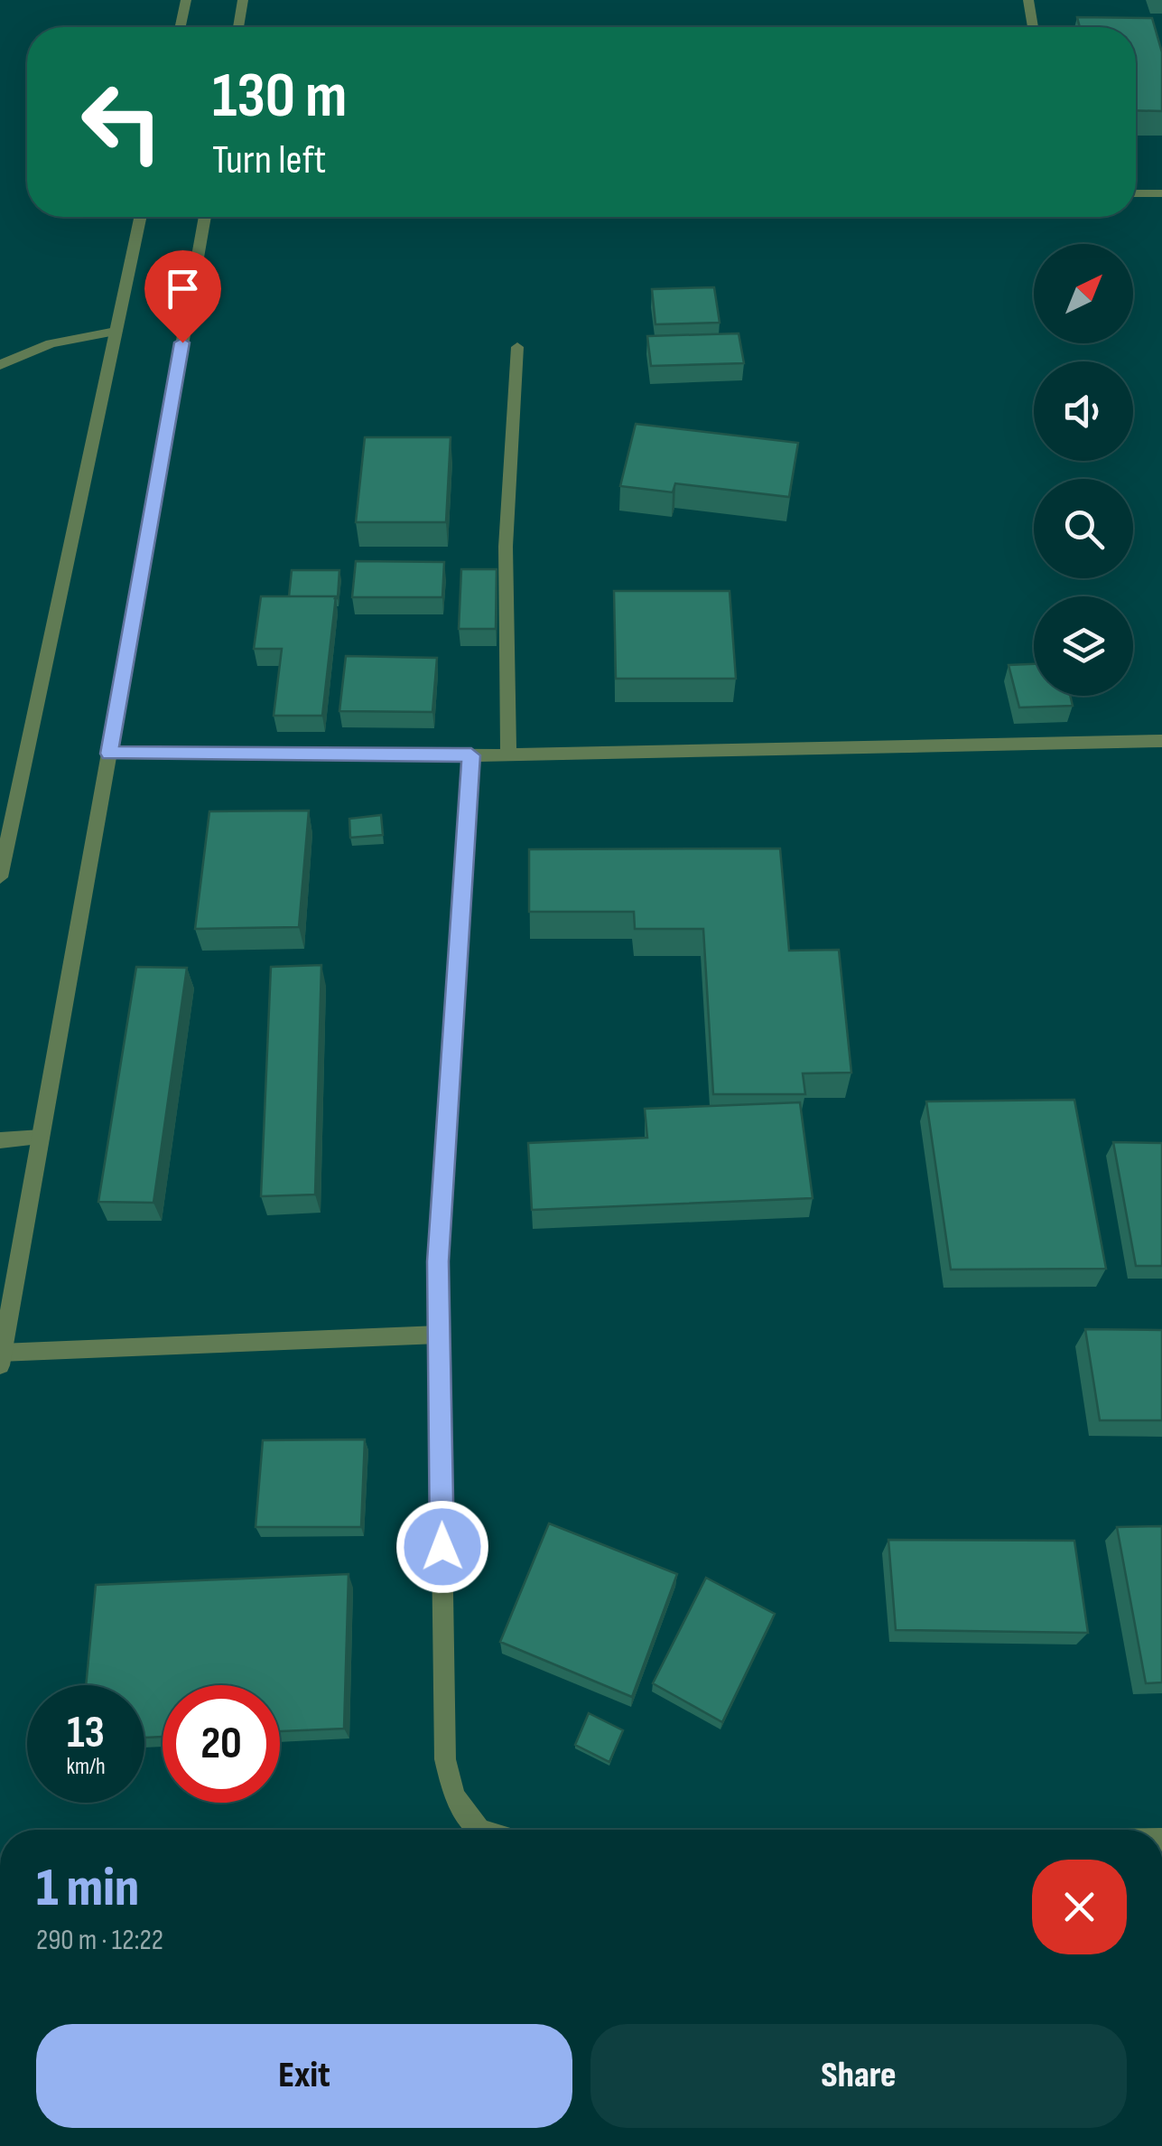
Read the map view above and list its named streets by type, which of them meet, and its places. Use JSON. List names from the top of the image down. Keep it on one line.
{"north":"top right","page":{"turn":["130 m","Turn left"],"speed":"13 km/h","limit":"20","heading":["1 min","290 m · 12:22"],"buttons":["Exit","Share"]}}
